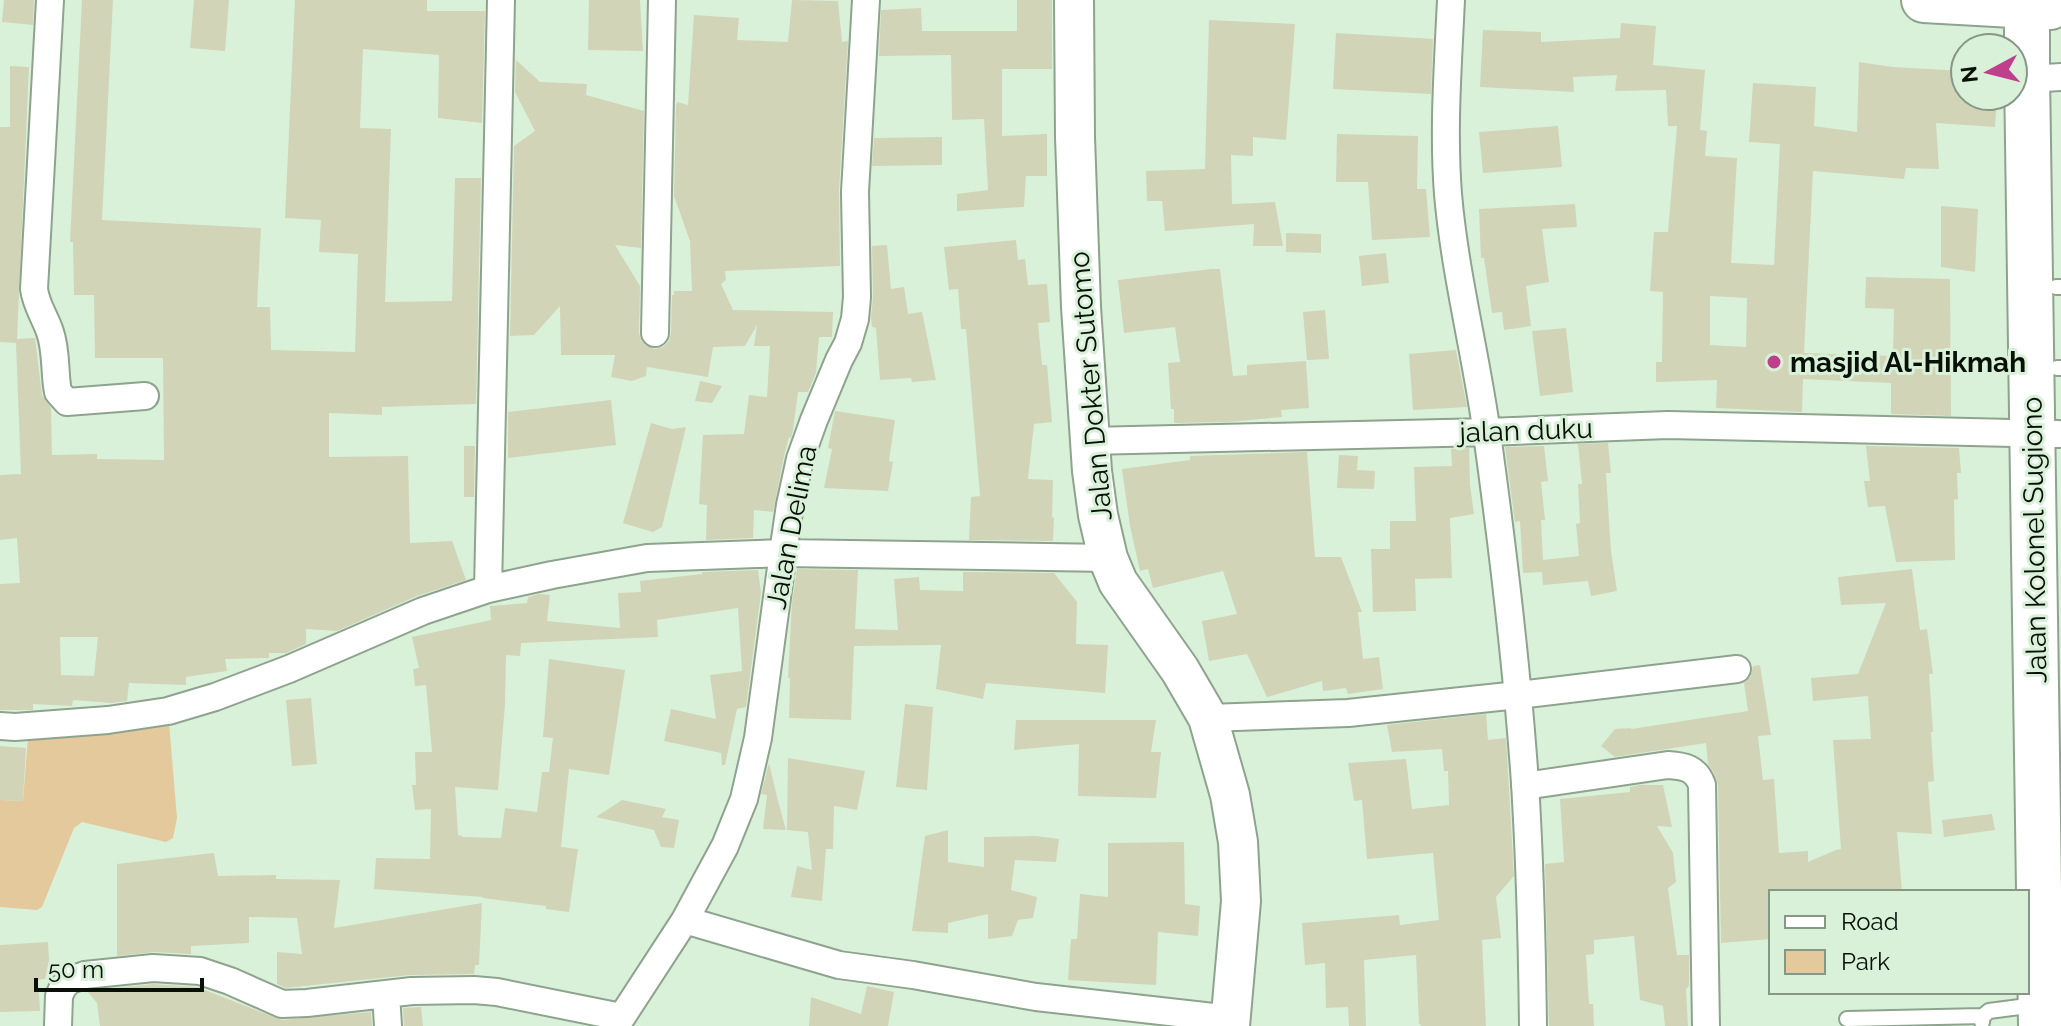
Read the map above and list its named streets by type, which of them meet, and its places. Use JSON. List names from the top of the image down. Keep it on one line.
{"streets":{"highway":["Jalan Kolonel Sugiono"],"main road":["Jalan Dokter Sutomo"],"street":["jalan duku","Jalan Delima"]},"crossings":[["Jalan Dokter Sutomo","jalan duku"],["jalan duku","Jalan Kolonel Sugiono"]],"places":["masjid Al-Hikmah"],"legend":["Road","Park"],"scale_bar":"50 m","north":"left"}
